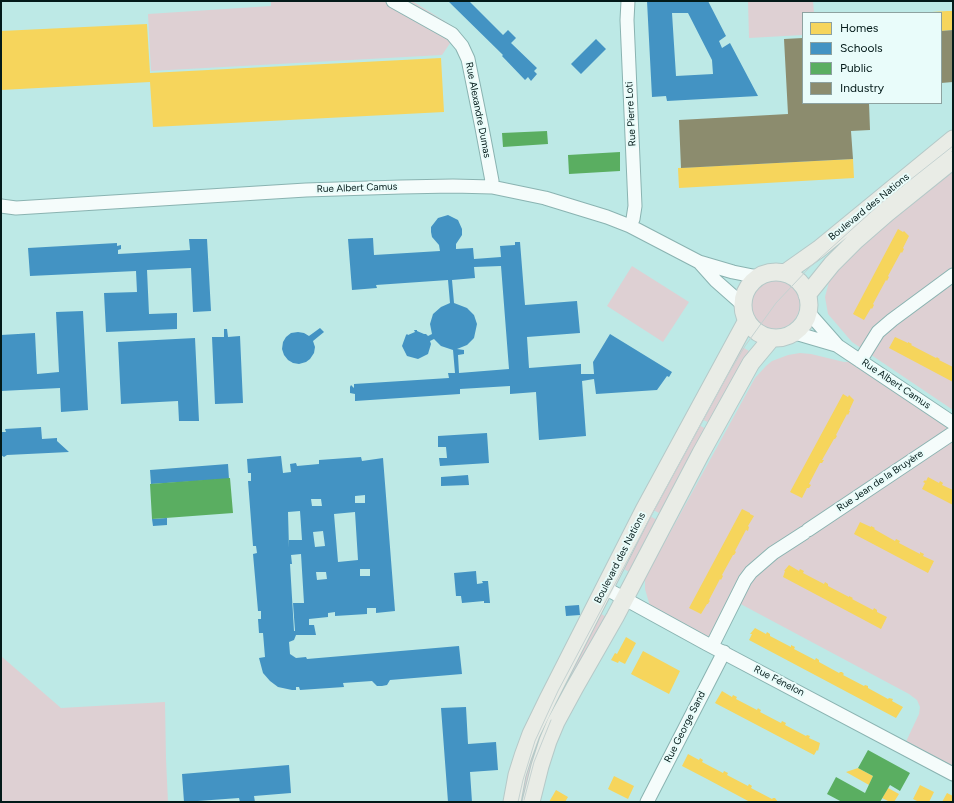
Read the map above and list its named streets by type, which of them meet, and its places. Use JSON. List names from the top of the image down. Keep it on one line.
{"streets":{"main road":["Boulevard des Nations"],"street":["Rue Alexandre Dumas","Rue Pierre Loti","Rue Albert Camus","Rue Jean de la Bruyère","Rue Fénelon","Rue George Sand"]},"crossings":[["Rue Alexandre Dumas","Rue Albert Camus"],["Rue Pierre Loti","Rue Albert Camus"],["Rue Albert Camus","Boulevard des Nations"],["Boulevard des Nations","Rue Fénelon"],["Rue Jean de la Bruyère","Rue Fénelon"],["Rue Jean de la Bruyère","Rue George Sand"],["Rue Fénelon","Rue George Sand"]],"legend":["Homes","Schools","Public","Industry"]}
